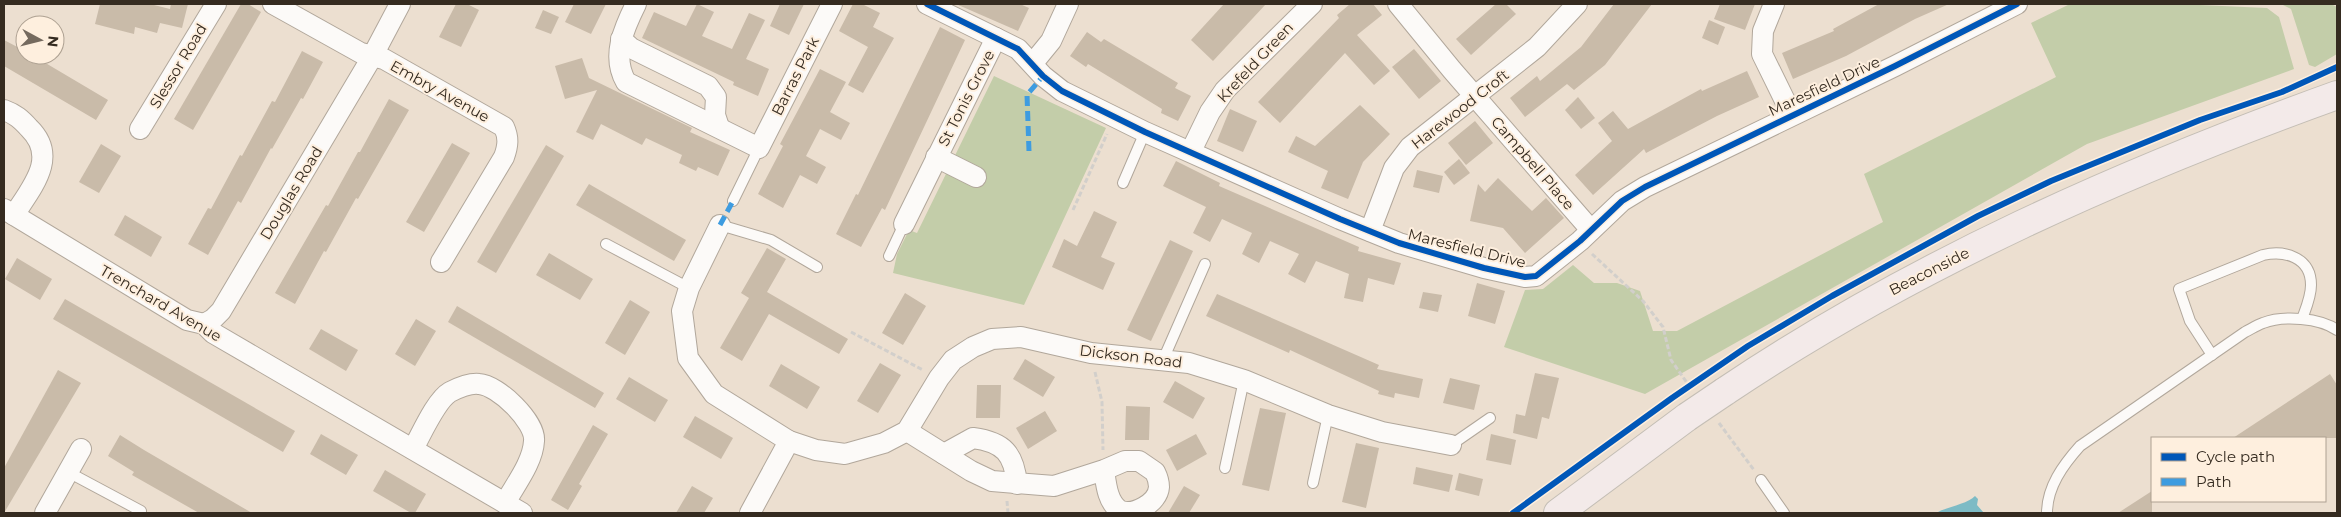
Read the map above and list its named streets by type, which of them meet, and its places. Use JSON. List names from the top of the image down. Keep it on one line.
{"streets":{"highway":["Beaconside"],"street":["Krefeld Green","Slessor Road","Barras Park","Maresfield Drive","Embry Avenue","St Tonis Grove","Harewood Croft","Campbell Place","Douglas Road","Trenchard Avenue","Dickson Road"]},"crossings":[["Krefeld Green","Maresfield Drive"],["Maresfield Drive","St Tonis Grove"],["Maresfield Drive","Harewood Croft"],["Maresfield Drive","Campbell Place"],["Embry Avenue","Douglas Road"],["Harewood Croft","Campbell Place"],["Douglas Road","Trenchard Avenue"]],"legend":["Cycle path","Path"],"north":"right"}
